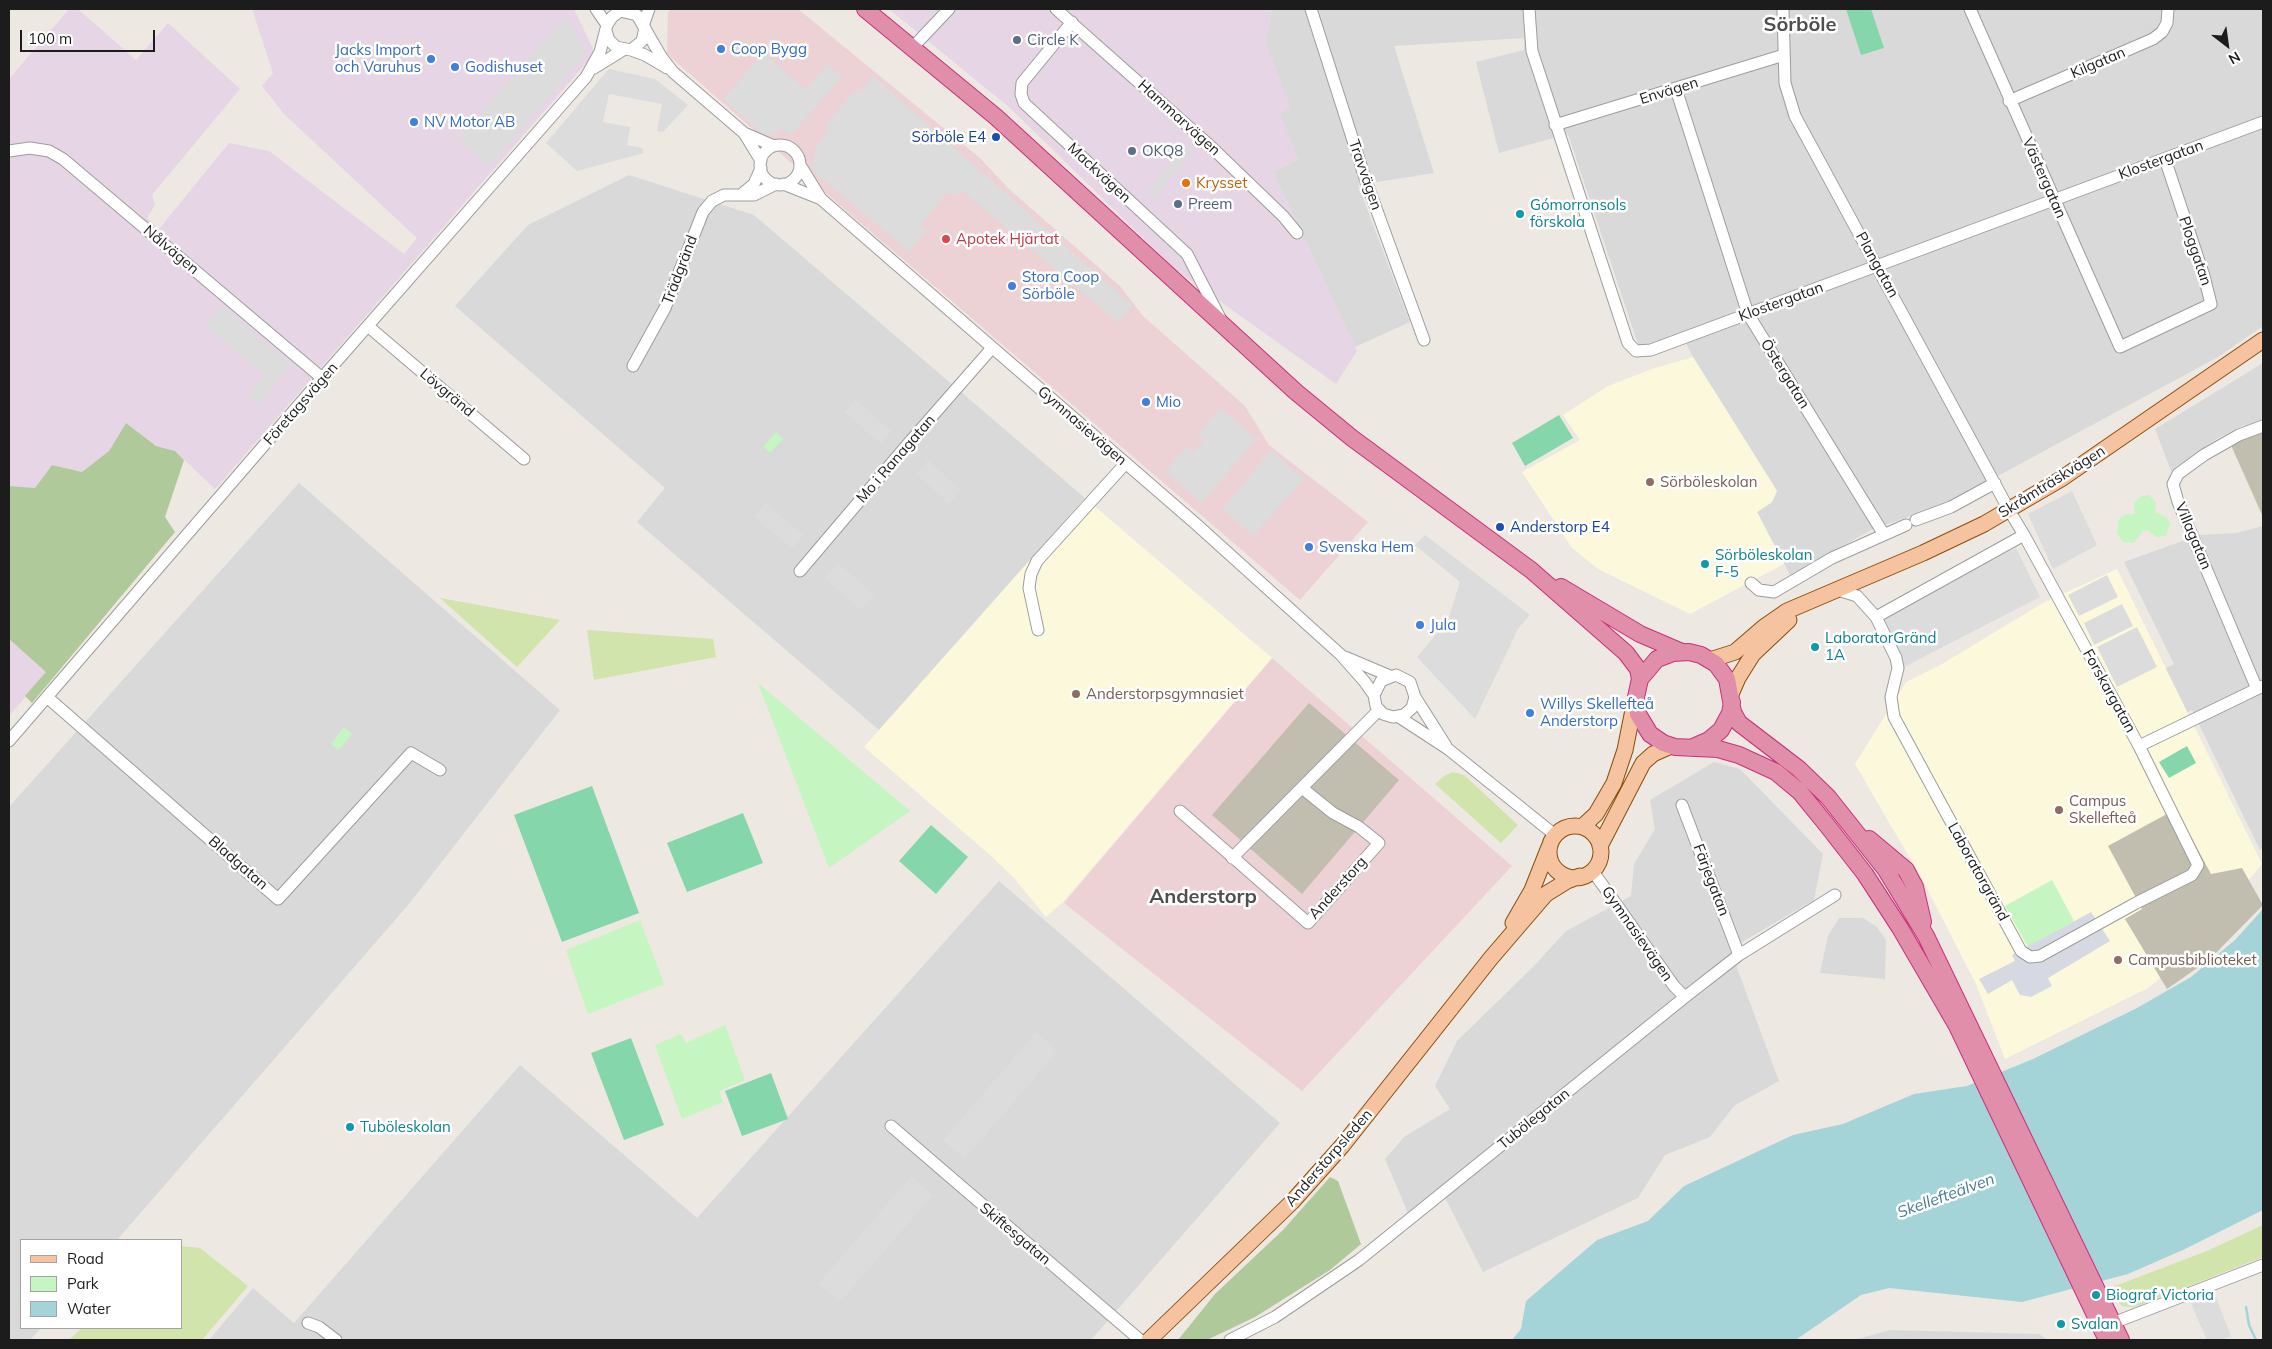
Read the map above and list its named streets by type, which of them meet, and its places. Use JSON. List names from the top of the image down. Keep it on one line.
{"streets":{"main road":["Skråmträskvägen","Anderstorpsleden"],"street":["Kilgatan","Envägen","Hammarvägen","Klostergatan","Mackvägen","Travvägen","Västergatan","Nålvägen","Ploggatan","Plangatan","Trädgränd","Östergatan","Lövgränd","Företagsvägen","Gymnasievägen","Mo i Ranagatan","Villagatan","Forskargatan","Bladgatan","Laboratorgränd","Färjegatan","Anderstorg","Tubölegatan","Skiftesgatan"]},"crossings":[["Kilgatan","Västergatan"],["Envägen","Klostergatan"],["Envägen","Plangatan"],["Envägen","Östergatan"],["Hammarvägen","Mackvägen"],["Klostergatan","Västergatan"],["Klostergatan","Ploggatan"],["Klostergatan","Plangatan"],["Klostergatan","Östergatan"],["Västergatan","Ploggatan"],["Nålvägen","Företagsvägen"],["Plangatan","Skråmträskvägen"],["Plangatan","Forskargatan"],["Trädgränd","Gymnasievägen"],["Lövgränd","Företagsvägen"],["Företagsvägen","Bladgatan"],["Gymnasievägen","Mo i Ranagatan"],["Gymnasievägen","Tubölegatan"],["Gymnasievägen","Anderstorpsleden"],["Skråmträskvägen","Forskargatan"],["Skråmträskvägen","Laboratorgränd"],["Forskargatan","Laboratorgränd"],["Färjegatan","Tubölegatan"]],"districts":["Sörböle","Anderstorp"],"water":["Skellefteälven"],"places":["Circle K","Coop Bygg","Jacks Import och Varuhus","Godishuset","NV Motor AB","Sörböle E4","OKQ8","Krysset","Preem","Gómorronsols förskola","Apotek Hjärtat","Stora Coop Sörböle","Mio","Sörböleskolan","Anderstorp E4","Svenska Hem","Sörböleskolan F-5","Jula","LaboratorGränd 1A","Anderstorpsgymnasiet","Willys Skellefteå Anderstorp","Campus Skellefteå","Campusbiblioteket","Tuböleskolan","Biograf Victoria","Svalan"],"legend":["Road","Park","Water"],"scale_bar":"100 m","north":"bottom right"}
